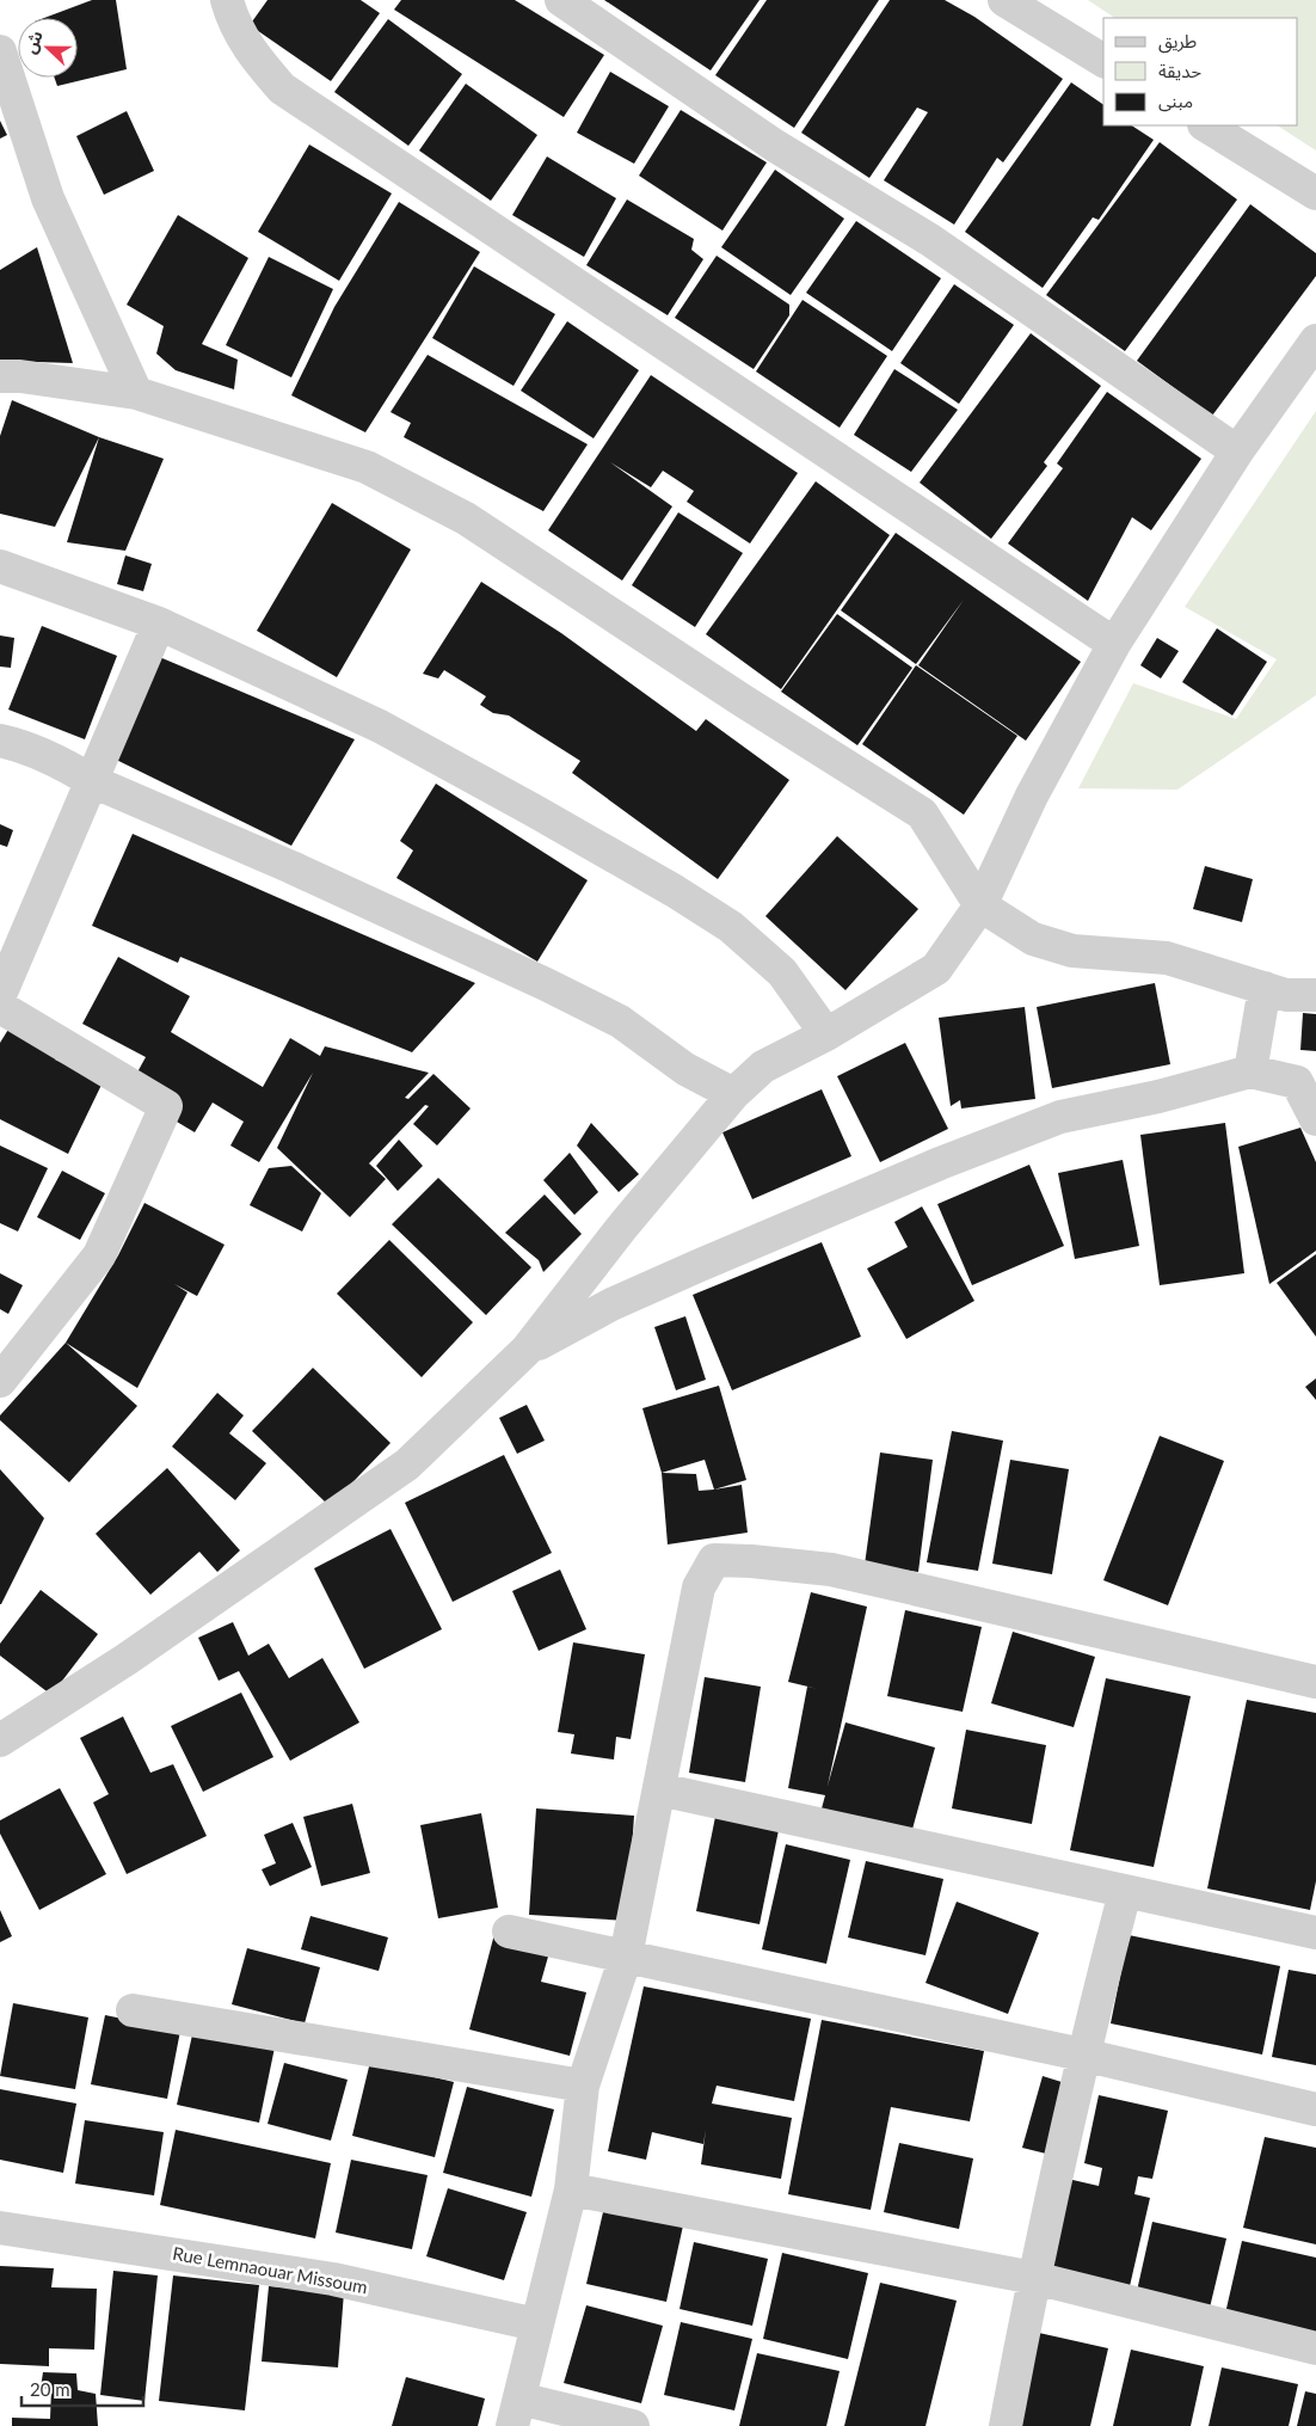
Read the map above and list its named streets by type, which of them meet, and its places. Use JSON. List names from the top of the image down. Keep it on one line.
{"streets":{"street":["Rue Lemnaouar Missoum"]},"legend":["طريق","حديقة","مبنى"],"scale_bar":"20 m","north":"left"}
